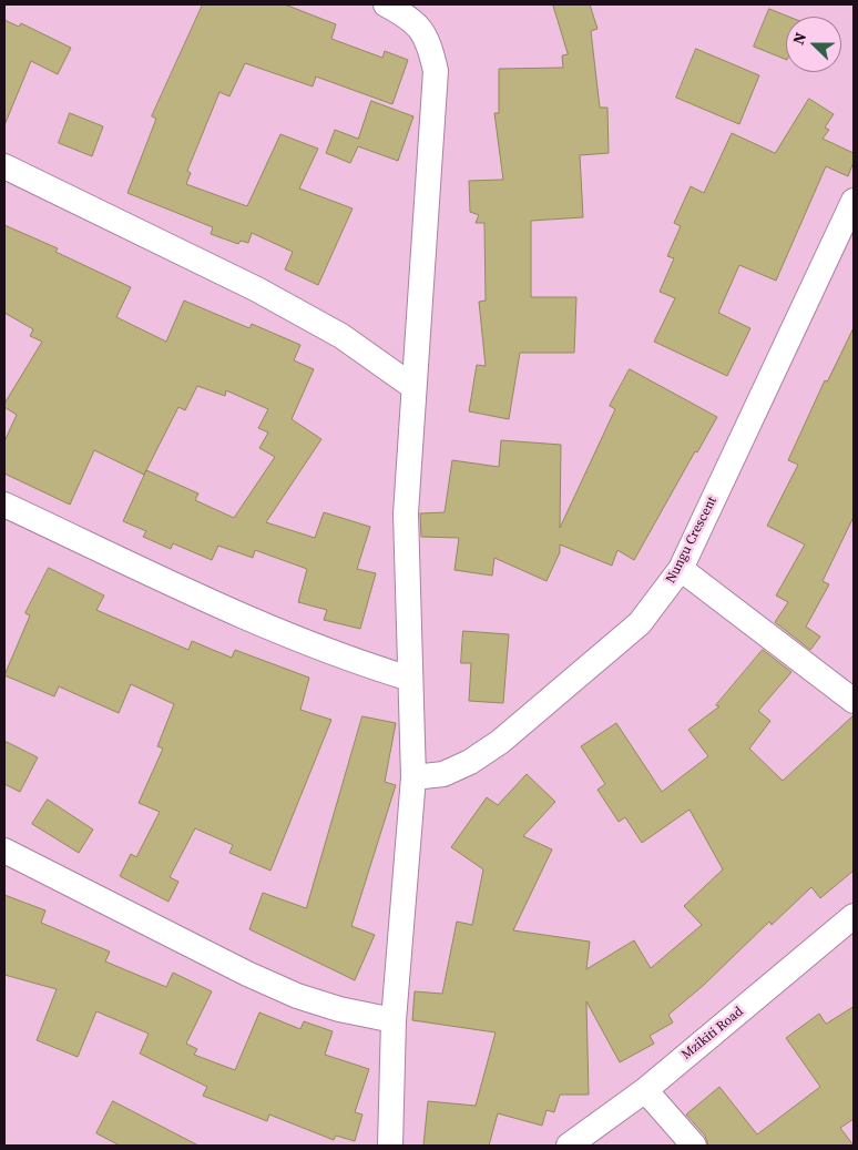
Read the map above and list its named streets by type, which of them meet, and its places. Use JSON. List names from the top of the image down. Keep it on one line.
{"streets":{"street":["Nungu Crescent","Mzikiti Road"]},"north":"left"}
